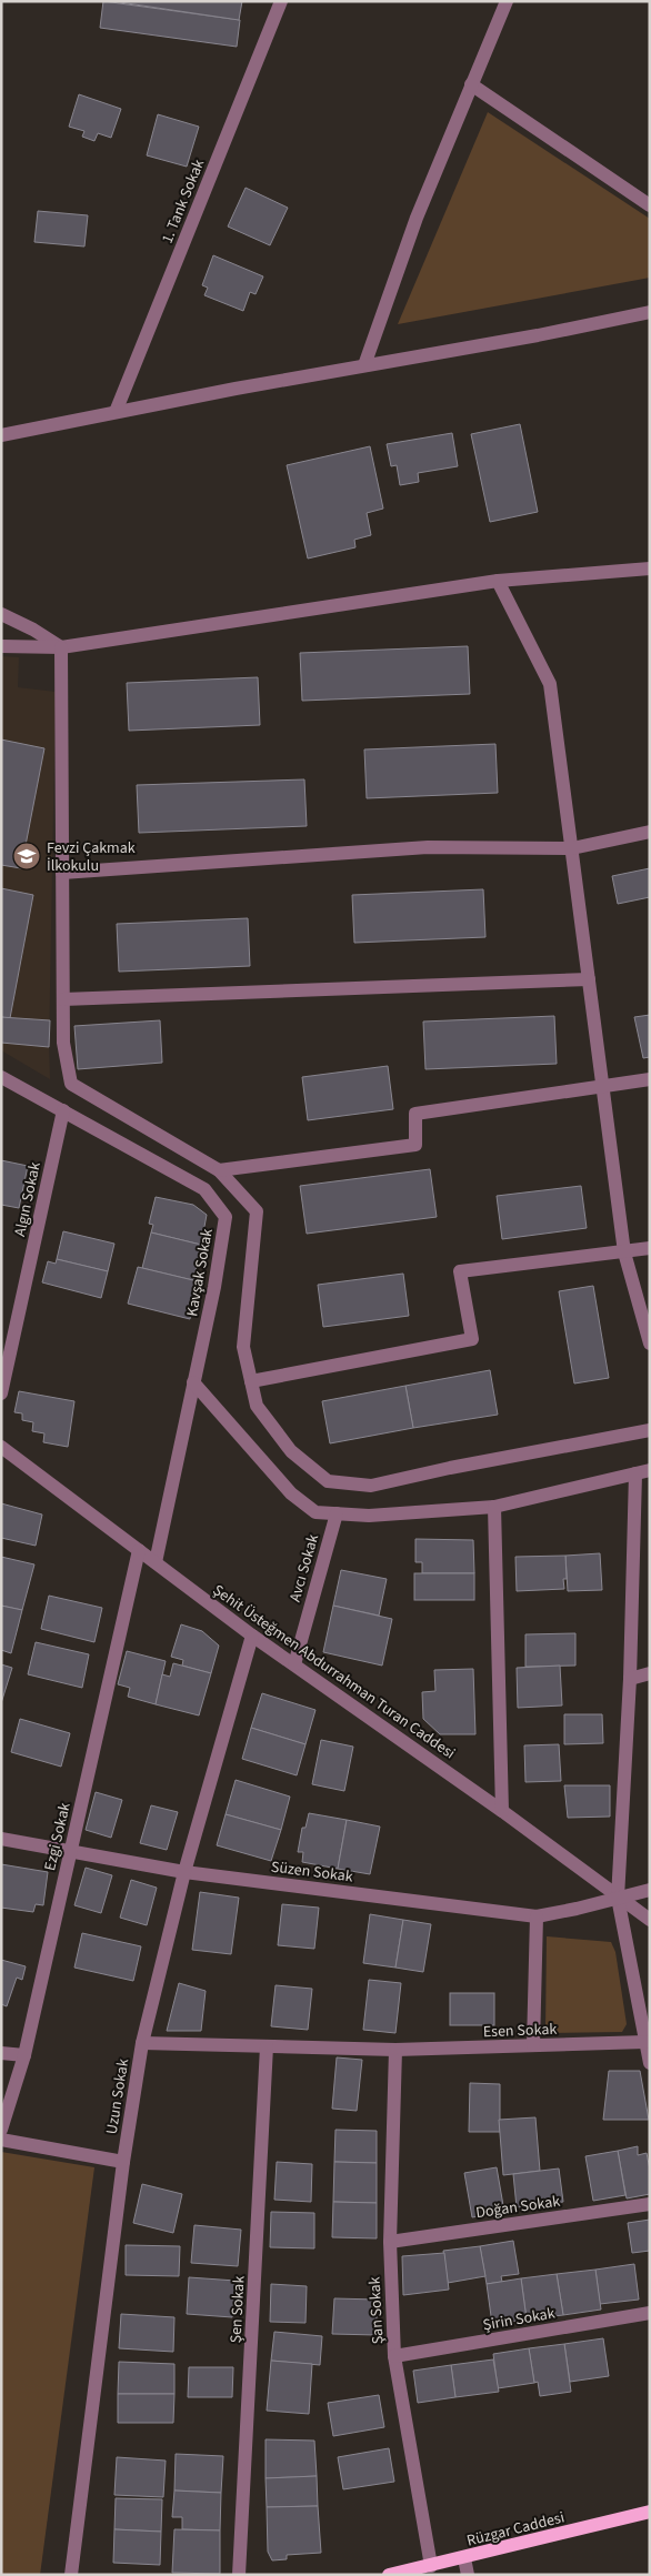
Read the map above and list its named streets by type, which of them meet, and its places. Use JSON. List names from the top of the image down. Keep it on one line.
{"streets":{"main road":["Rüzgar Caddesi"],"street":["1. Tank Sokak","Algın Sokak","Kavşak Sokak","Avcı Sokak","Şehit Üsteğmen Abdurrahman Turan Caddesi","Ezgi Sokak","Süzen Sokak","Esen Sokak","Uzun Sokak","Doğan Sokak","Şen Sokak","Şan Sokak","Şirin Sokak"]},"crossings":[["Algın Sokak","Kavşak Sokak"],["Kavşak Sokak","Şehit Üsteğmen Abdurrahman Turan Caddesi"],["Avcı Sokak","Şehit Üsteğmen Abdurrahman Turan Caddesi"],["Şehit Üsteğmen Abdurrahman Turan Caddesi","Ezgi Sokak"],["Şehit Üsteğmen Abdurrahman Turan Caddesi","Süzen Sokak"],["Şehit Üsteğmen Abdurrahman Turan Caddesi","Uzun Sokak"],["Ezgi Sokak","Süzen Sokak"],["Süzen Sokak","Uzun Sokak"],["Esen Sokak","Uzun Sokak"],["Esen Sokak","Şen Sokak"],["Esen Sokak","Şan Sokak"],["Doğan Sokak","Şan Sokak"],["Şan Sokak","Şirin Sokak"],["Şan Sokak","Rüzgar Caddesi"]],"places":{"school or university":["Fevzi Çakmak İlkokulu"]}}
